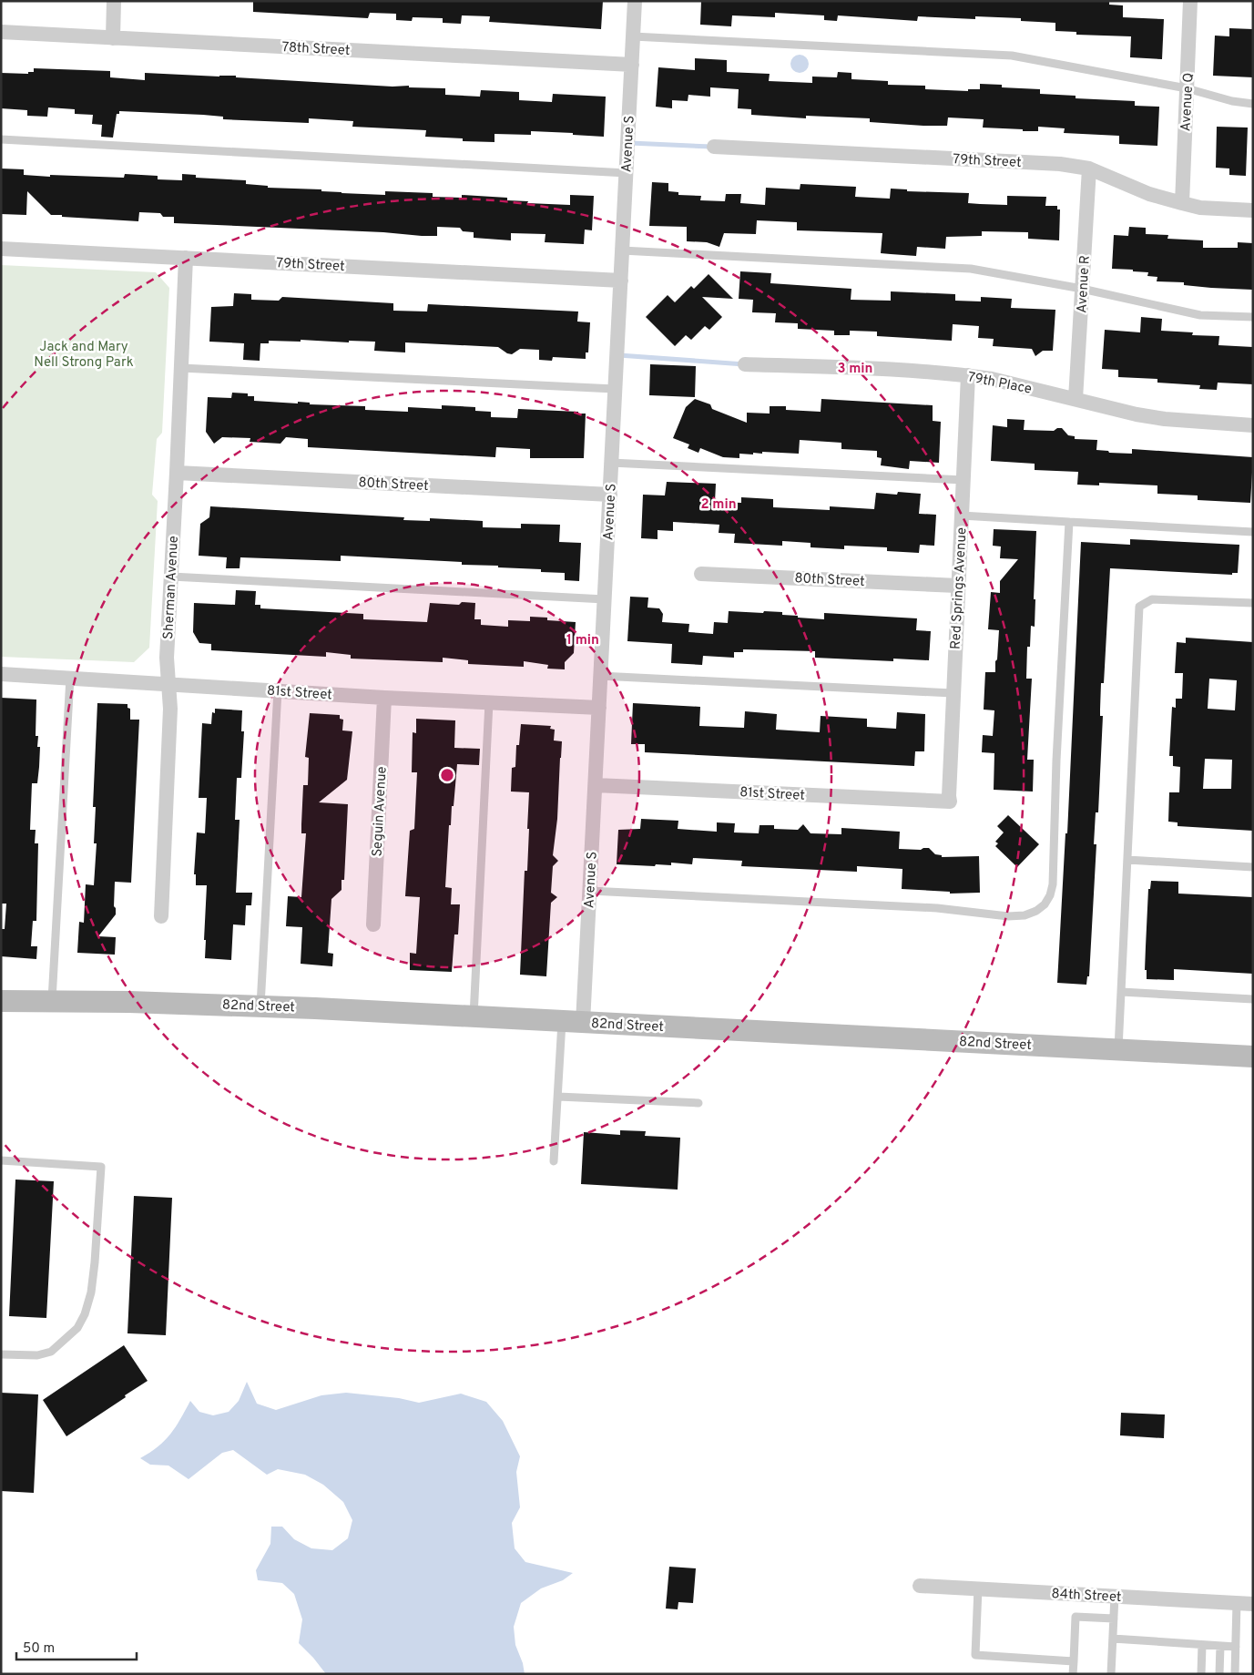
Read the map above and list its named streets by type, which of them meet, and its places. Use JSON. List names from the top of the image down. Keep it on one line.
{"streets":{"main road":["82nd Street"],"street":["78th Street","Avenue Q","Avenue S","79th Street","Avenue R","79th Place","80th Street","Sherman Avenue","Red Springs Avenue","81st Street","Seguin Avenue","84th Street"]},"crossings":[["78th Street","Avenue S"],["Avenue Q","79th Street"],["Avenue S","79th Street"],["Avenue S","80th Street"],["Avenue S","81st Street"],["Avenue S","82nd Street"],["79th Street","Avenue R"],["79th Street","Sherman Avenue"],["Avenue R","79th Place"],["79th Place","Red Springs Avenue"],["80th Street","Sherman Avenue"],["80th Street","Red Springs Avenue"],["Sherman Avenue","81st Street"],["Red Springs Avenue","81st Street"],["81st Street","Seguin Avenue"]],"parks":["Jack and Mary Nell Strong Park"],"scale_bar":"50 m","rings":["3 min","2 min","1 min"]}
